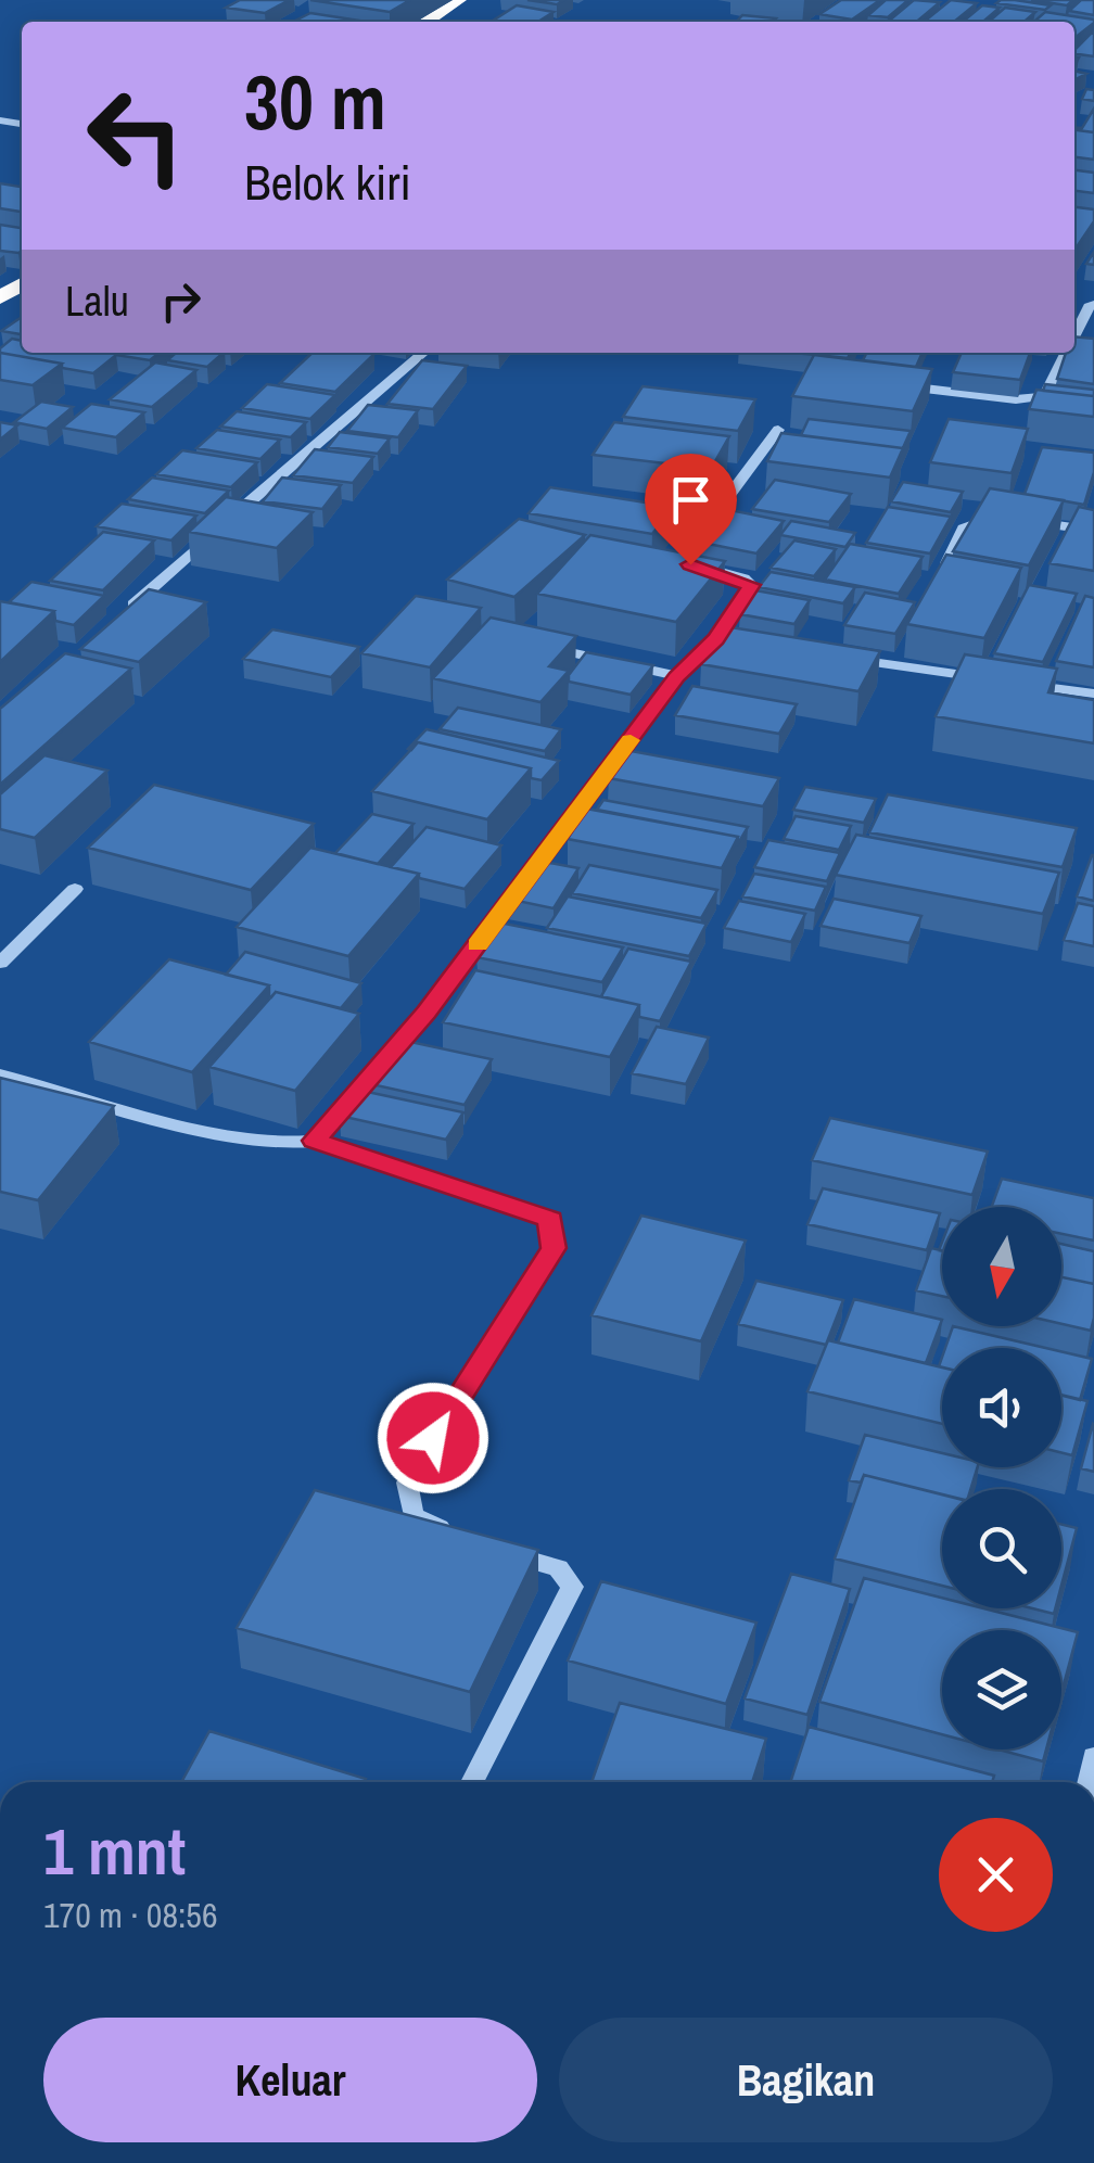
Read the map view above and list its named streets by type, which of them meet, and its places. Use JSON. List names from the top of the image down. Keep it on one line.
{"north":"bottom","page":{"turn":["30 m","Belok kiri"],"then":"Lalu","heading":["1 mnt","170 m · 08:56"],"buttons":["Keluar","Bagikan"]}}
